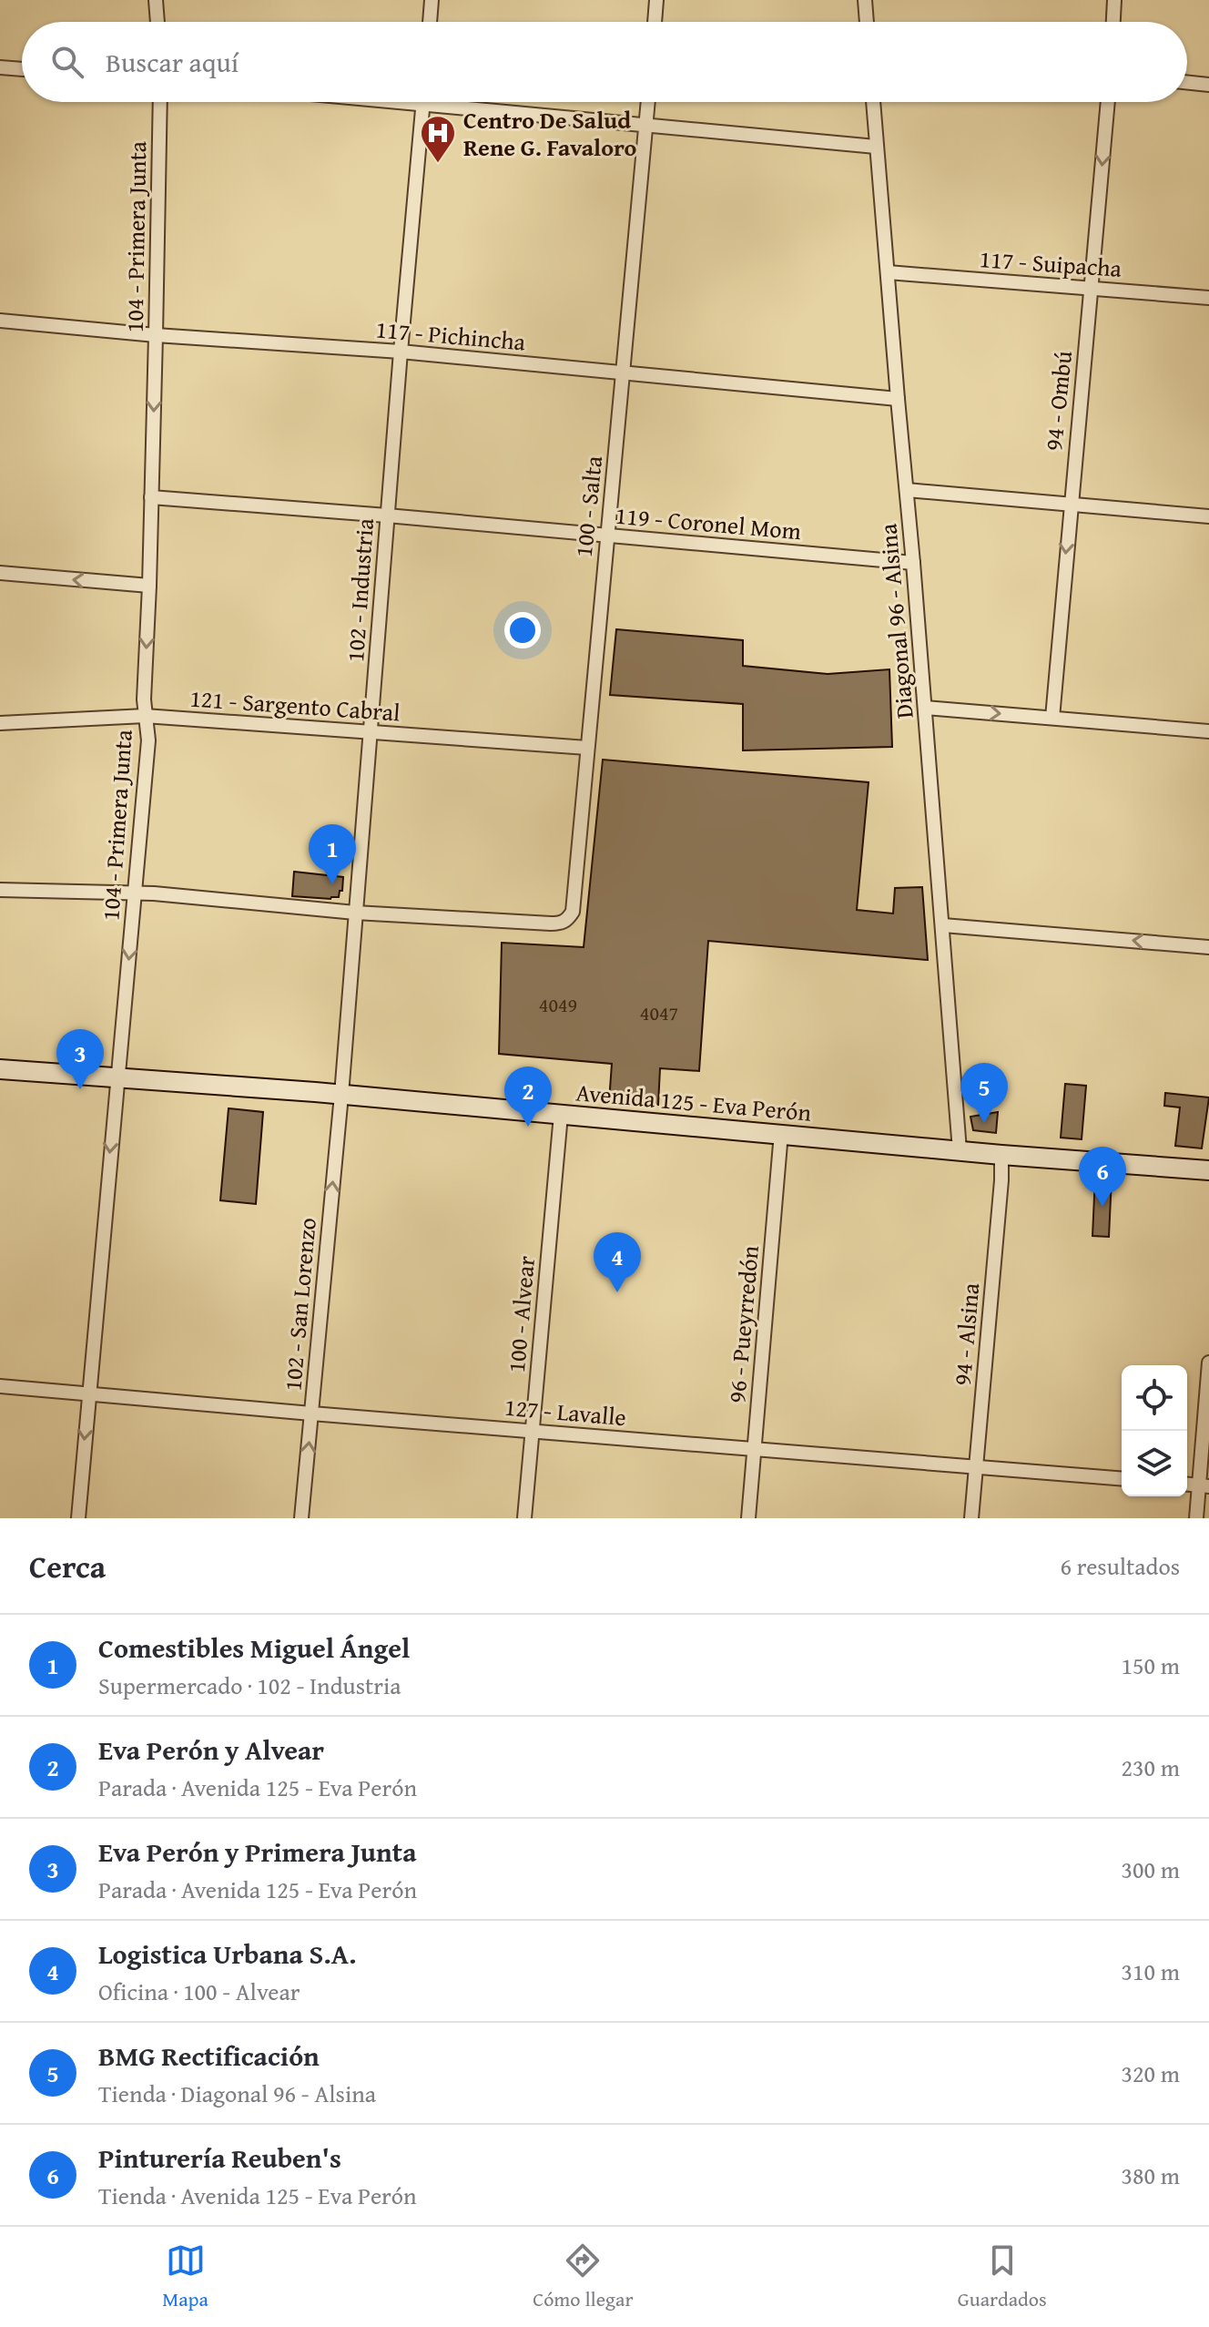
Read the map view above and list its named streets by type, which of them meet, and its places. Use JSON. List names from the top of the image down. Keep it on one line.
{"streets":{"main road":["Avenida 125 - Eva Perón"],"street":["104 - Primera Junta","117 - Suipacha","117 - Pichincha","94 - Ombú","100 - Salta","119 - Coronel Mom","102 - Industria","Diagonal 96 - Alsina","121 - Sargento Cabral","102 - San Lorenzo","100 - Alvear","96 - Pueyrredón","94 - Alsina","127 - Lavalle"]},"crossings":[["104 - Primera Junta","117 - Pichincha"],["104 - Primera Junta","119 - Coronel Mom"],["104 - Primera Junta","121 - Sargento Cabral"],["104 - Primera Junta","Avenida 125 - Eva Perón"],["104 - Primera Junta","127 - Lavalle"],["117 - Suipacha","94 - Ombú"],["117 - Suipacha","Diagonal 96 - Alsina"],["117 - Pichincha","100 - Salta"],["117 - Pichincha","102 - Industria"],["117 - Pichincha","Diagonal 96 - Alsina"],["100 - Salta","119 - Coronel Mom"],["100 - Salta","102 - Industria"],["100 - Salta","121 - Sargento Cabral"],["119 - Coronel Mom","102 - Industria"],["119 - Coronel Mom","Diagonal 96 - Alsina"],["102 - Industria","121 - Sargento Cabral"],["102 - Industria","Avenida 125 - Eva Perón"],["102 - Industria","102 - San Lorenzo"],["Diagonal 96 - Alsina","Avenida 125 - Eva Perón"],["Avenida 125 - Eva Perón","102 - San Lorenzo"],["Avenida 125 - Eva Perón","100 - Alvear"],["Avenida 125 - Eva Perón","96 - Pueyrredón"],["Avenida 125 - Eva Perón","94 - Alsina"],["102 - San Lorenzo","127 - Lavalle"],["100 - Alvear","127 - Lavalle"],["96 - Pueyrredón","127 - Lavalle"],["94 - Alsina","127 - Lavalle"]],"one_way":["104 - Primera Junta","94 - Ombú","102 - San Lorenzo"],"places":{"hospital":["Centro De Salud Rene G. Favaloro"]},"house_numbers":["4049","4047"],"page":{"search":"Buscar aquí","pins":["1","3","5","2","6","4"],"heading":["Cerca","6 resultados"],"list":[{"mark":"1","name":"Comestibles Miguel Ángel","note":"Supermercado · 102 - Industria","value":"150 m"},{"mark":"2","name":"Eva Perón y Alvear","note":"Parada · Avenida 125 - Eva Perón","value":"230 m"},{"mark":"3","name":"Eva Perón y Primera Junta","note":"Parada · Avenida 125 - Eva Perón","value":"300 m"},{"mark":"4","name":"Logistica Urbana S.A.","note":"Oficina · 100 - Alvear","value":"310 m"},{"mark":"5","name":"BMG Rectificación","note":"Tienda · Diagonal 96 - Alsina","value":"320 m"},{"mark":"6","name":"Pinturería Reuben's","note":"Tienda · Avenida 125 - Eva Perón","value":"380 m"}],"nav":["Mapa","Cómo llegar","Guardados"]}}
